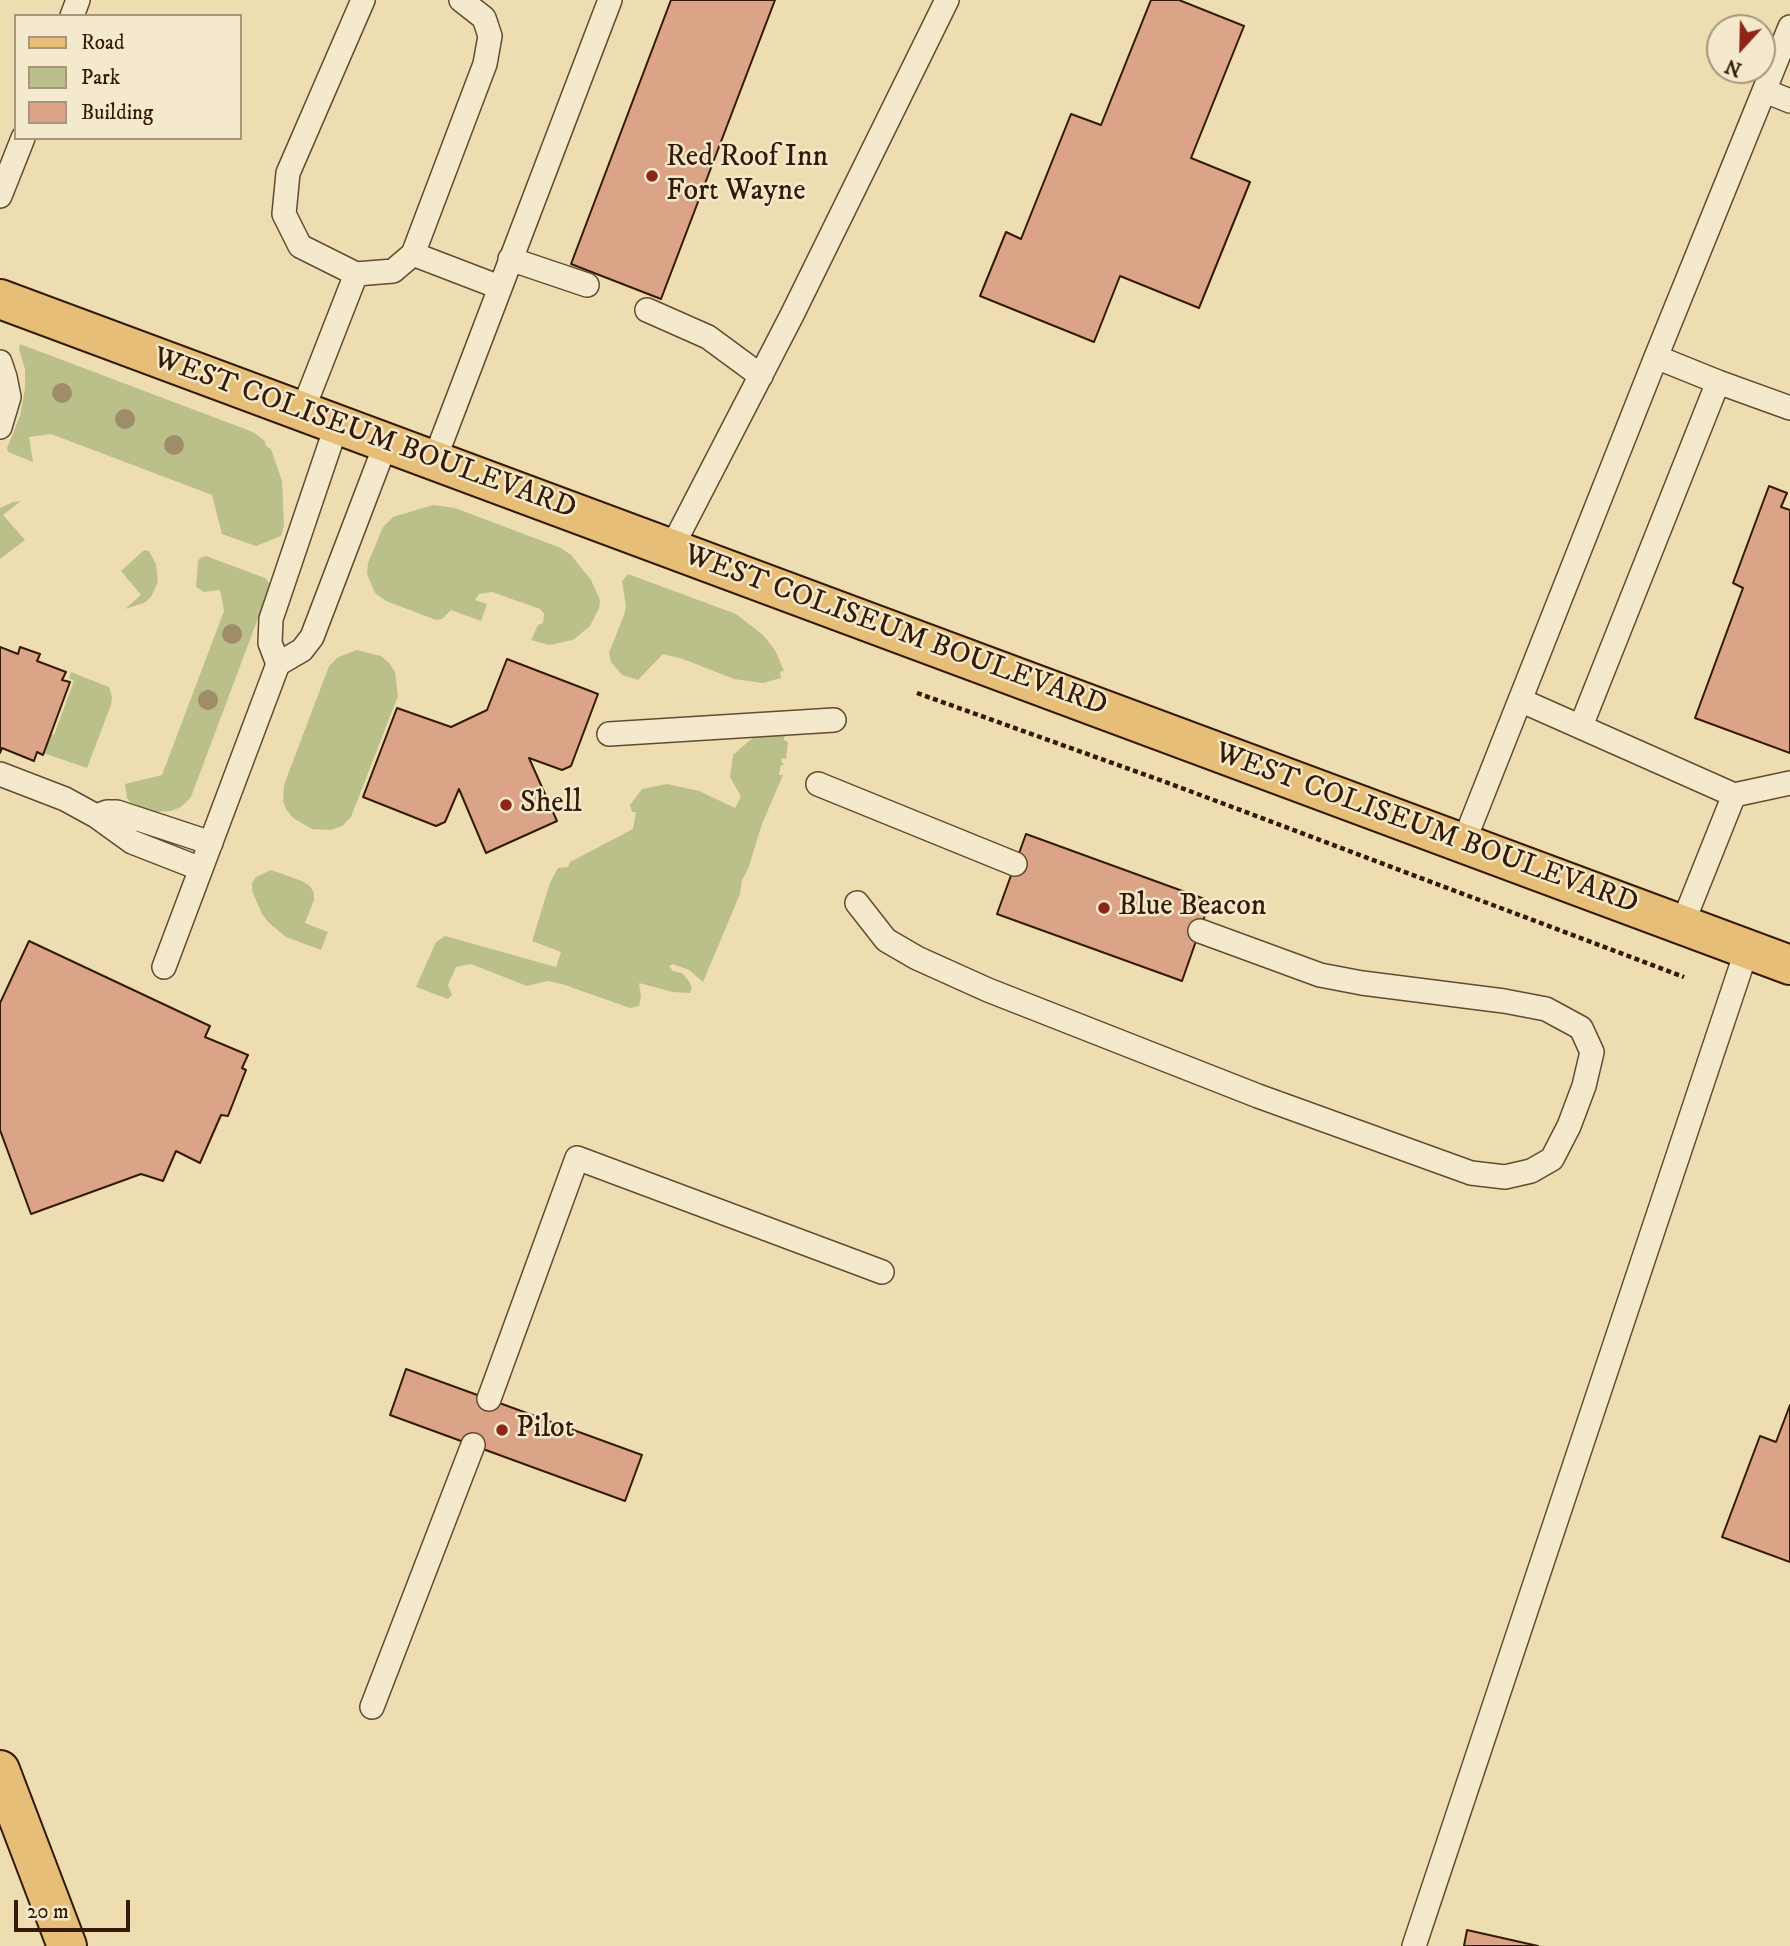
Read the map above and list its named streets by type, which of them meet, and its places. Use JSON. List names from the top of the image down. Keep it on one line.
{"streets":{"main road":["WEST COLISEUM BOULEVARD"]},"places":["Red Roof Inn Fort Wayne","Shell","Blue Beacon","Pilot"],"legend":["Road","Park","Building"],"scale_bar":"20 m","north":"bottom"}
